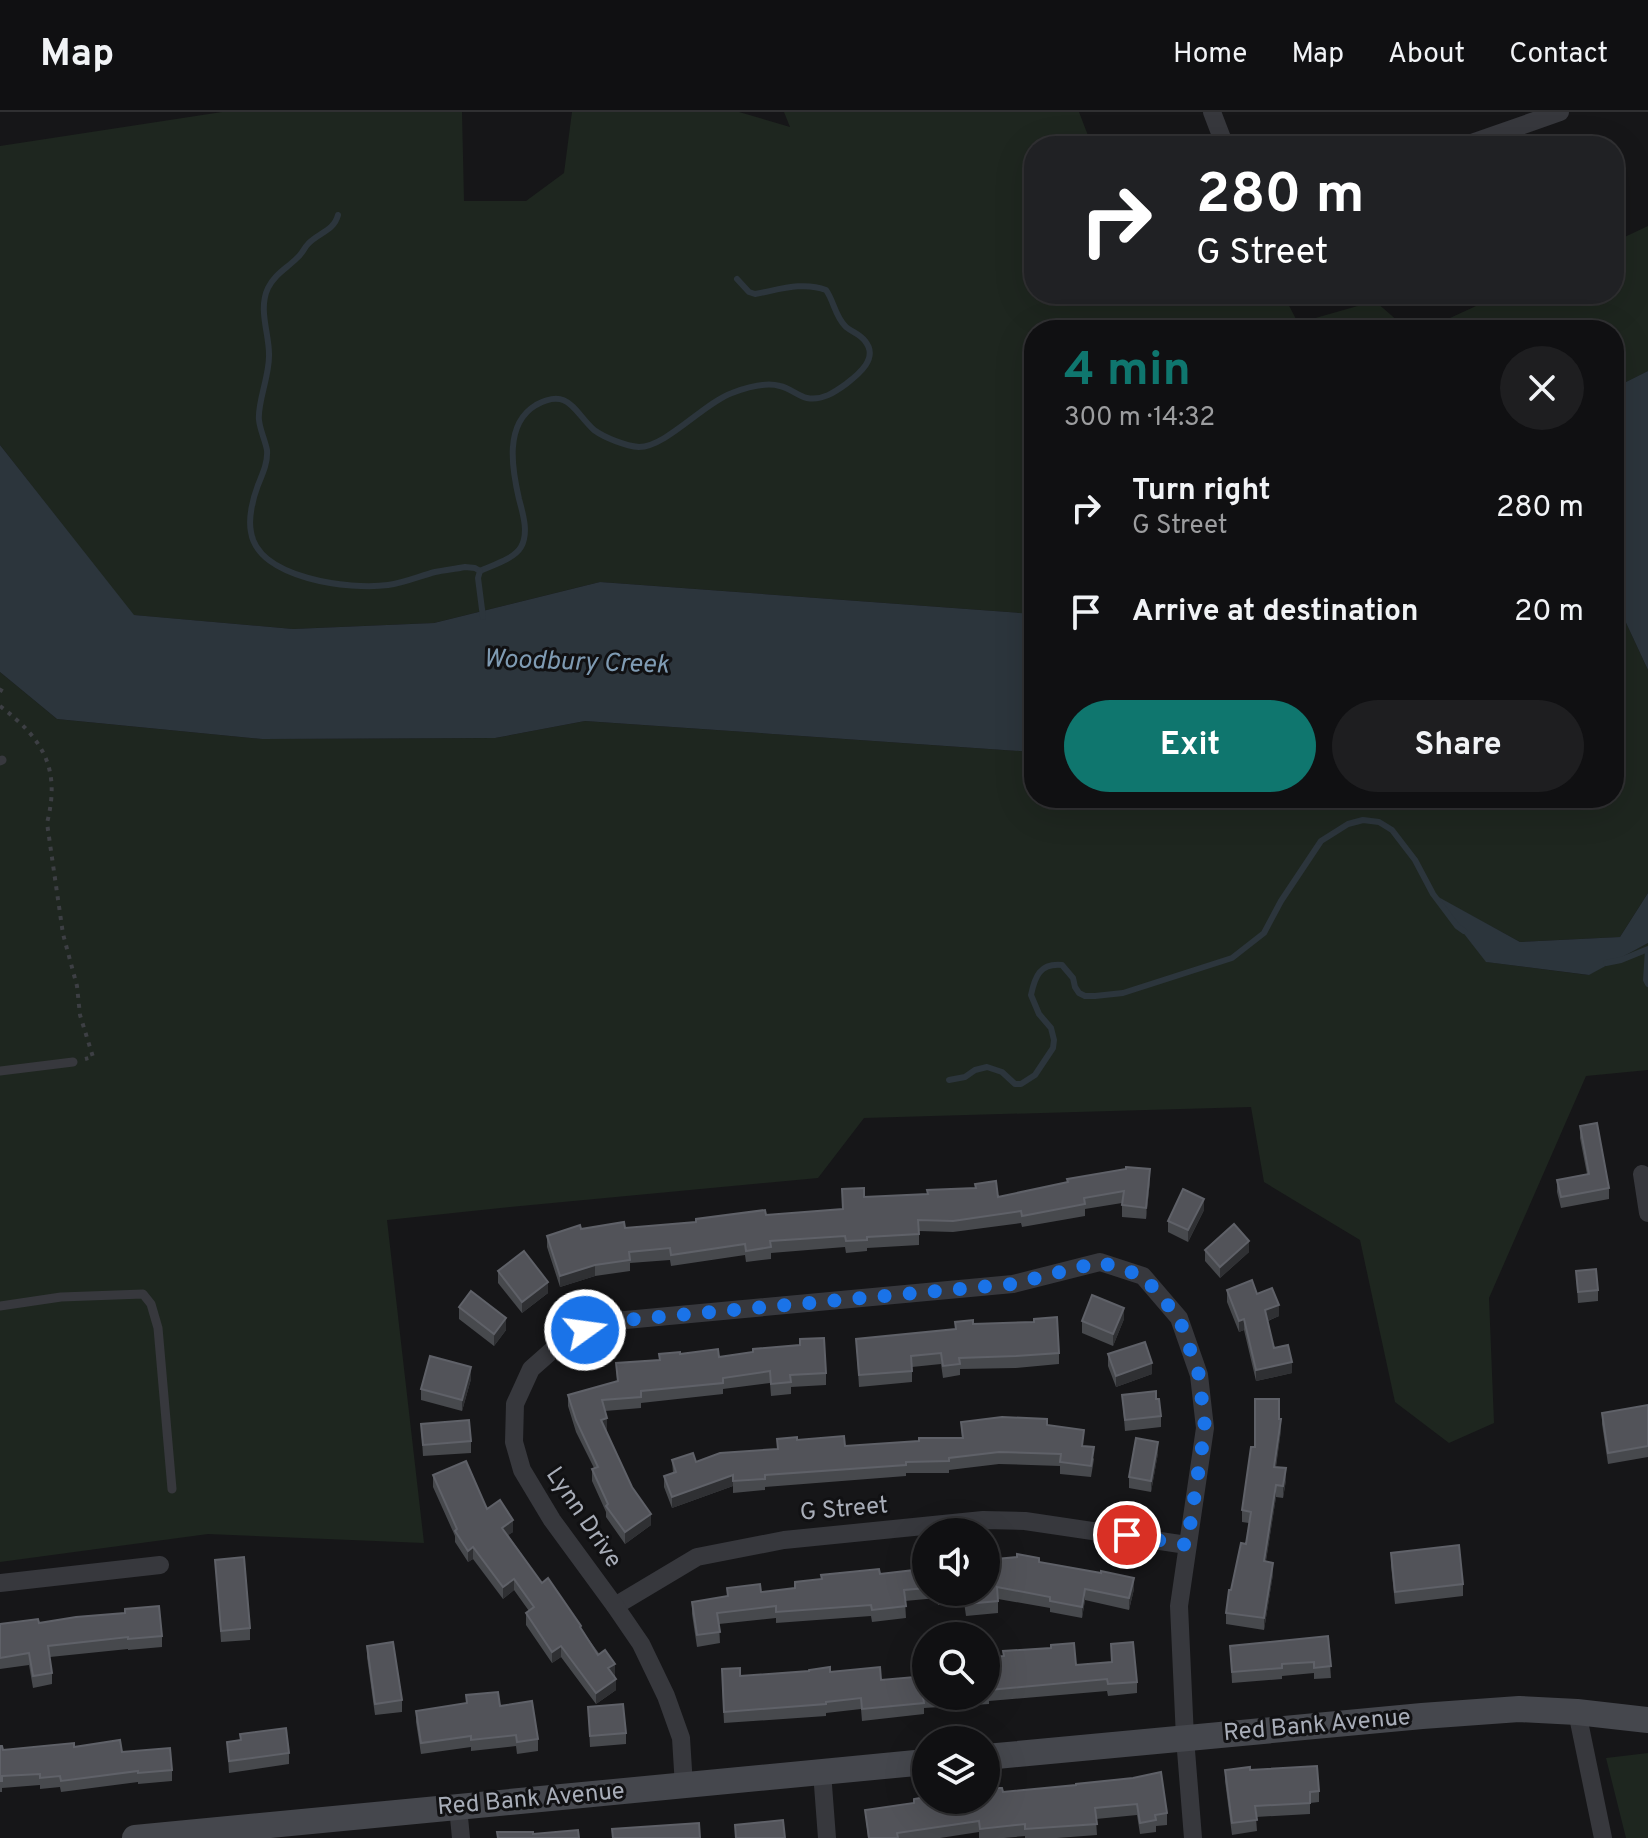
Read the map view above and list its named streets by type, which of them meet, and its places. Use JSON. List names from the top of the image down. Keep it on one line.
{"streets":{"street":["G Street","Lynn Drive","Red Bank Avenue"]},"crossings":[["G Street","Lynn Drive"],["Lynn Drive","Red Bank Avenue"]],"water":["Woodbury Creek"],"page":{"header":"Map","nav":["Home","Map","About","Contact"],"turn":["280 m","G Street"],"heading":["4 min","300 m · 14:32"],"list":[{"name":"Turn right","note":"G Street","value":"280 m"},{"name":"Arrive at destination","value":"20 m"}],"buttons":["Exit","Share"]}}
